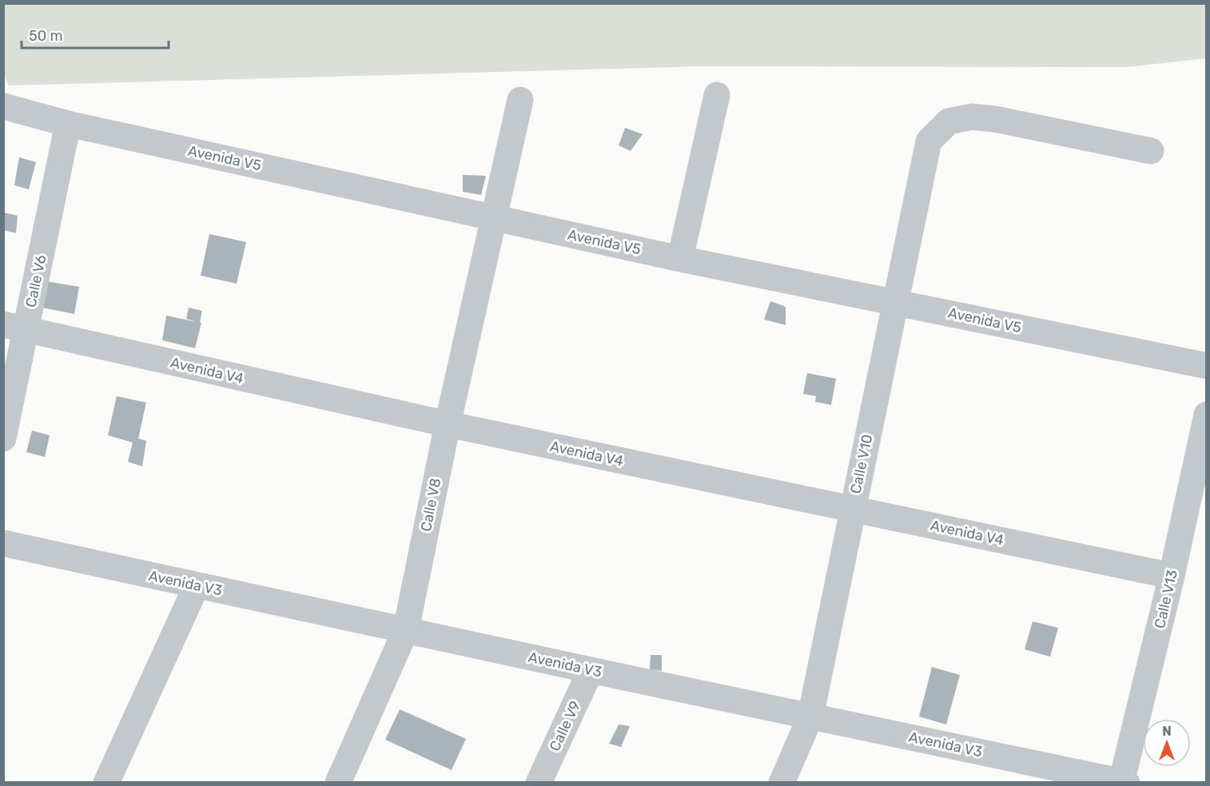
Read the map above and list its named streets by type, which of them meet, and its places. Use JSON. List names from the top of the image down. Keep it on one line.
{"streets":{"street":["Avenida V5","Calle V6","Avenida V4","Calle V10","Calle V8","Avenida V3","Calle V13","Calle V9"]},"crossings":[["Avenida V5","Calle V6"],["Avenida V5","Calle V10"],["Avenida V5","Calle V8"],["Calle V6","Avenida V4"],["Avenida V4","Calle V10"],["Avenida V4","Calle V8"],["Avenida V4","Calle V13"],["Calle V10","Avenida V3"],["Calle V8","Avenida V3"],["Avenida V3","Calle V13"],["Avenida V3","Calle V9"]],"scale_bar":"50 m","north":"top"}
